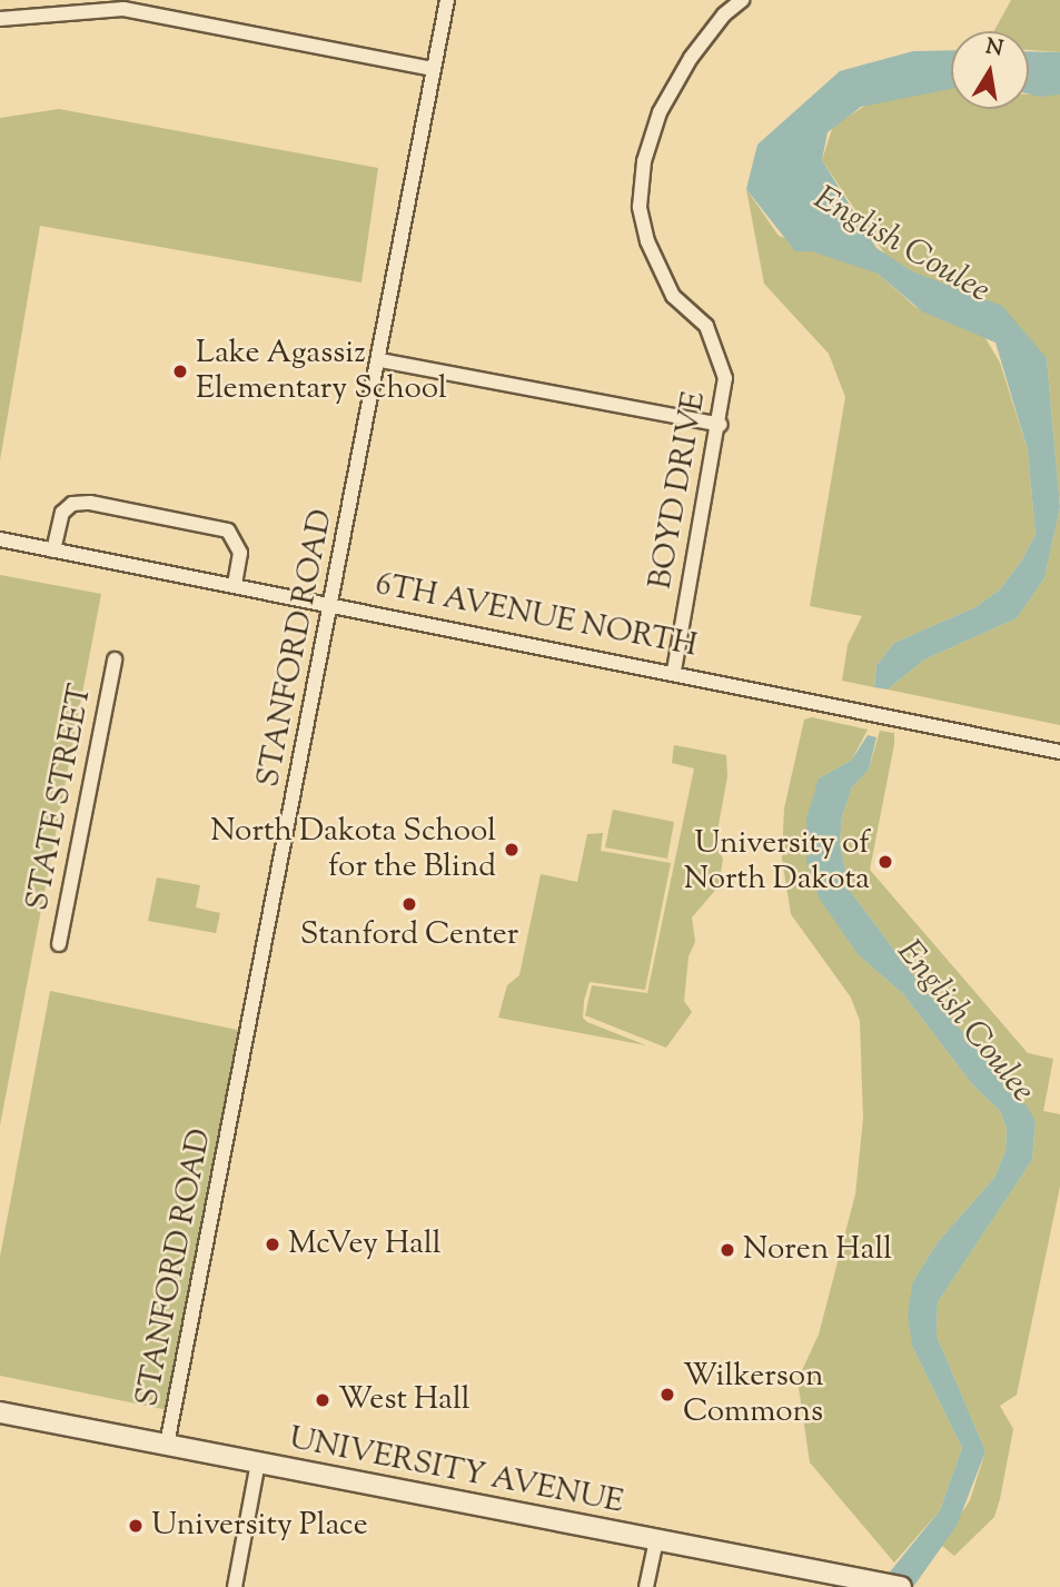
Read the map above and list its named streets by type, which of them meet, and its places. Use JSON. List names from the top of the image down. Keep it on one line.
{"streets":{"street":["BOYD DRIVE","6TH AVENUE NORTH","STANFORD ROAD","STATE STREET","UNIVERSITY AVENUE"]},"crossings":[["BOYD DRIVE","6TH AVENUE NORTH"],["6TH AVENUE NORTH","STANFORD ROAD"],["STANFORD ROAD","UNIVERSITY AVENUE"]],"water":["English Coulee"],"places":["Lake Agassiz Elementary School","North Dakota School for the Blind","University of North Dakota","Stanford Center","McVey Hall","Noren Hall","Wilkerson Commons","West Hall","University Place"],"north":"top"}
